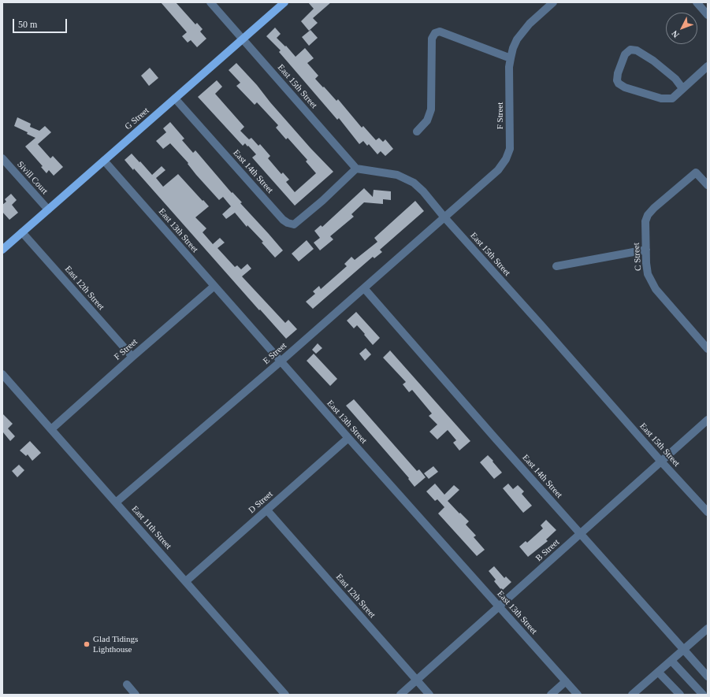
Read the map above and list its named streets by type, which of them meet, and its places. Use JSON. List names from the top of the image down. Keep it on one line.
{"streets":{"main road":["G Street"],"street":["East 15th Street","F Street","East 14th Street","Sivill Court","East 13th Street","C Street","East 12th Street","E Street","D Street","East 11th Street","B Street"]},"crossings":[["East 15th Street","F Street"],["East 15th Street","G Street"],["East 15th Street","East 14th Street"],["East 15th Street","E Street"],["East 15th Street","B Street"],["F Street","East 13th Street"],["F Street","East 12th Street"],["F Street","E Street"],["F Street","East 11th Street"],["G Street","East 14th Street"],["G Street","Sivill Court"],["G Street","East 13th Street"],["G Street","East 12th Street"],["East 14th Street","E Street"],["East 14th Street","B Street"],["East 13th Street","E Street"],["East 13th Street","D Street"],["East 13th Street","B Street"],["East 12th Street","D Street"],["East 12th Street","B Street"],["E Street","East 11th Street"],["D Street","East 11th Street"]],"places":["Glad Tidings Lighthouse"],"scale_bar":"50 m","north":"bottom left"}
